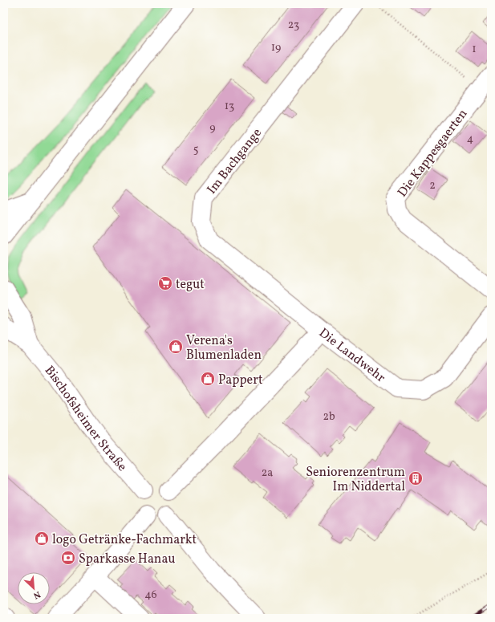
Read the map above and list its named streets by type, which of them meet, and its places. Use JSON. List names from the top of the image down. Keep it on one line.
{"streets":{"street":["Die Kappesgaerten","Im Bachgange","Die Landwehr","Bischofsheimer Straße"]},"crossings":[["Im Bachgange","Die Landwehr"],["Die Landwehr","Bischofsheimer Straße"]],"places":{"supermarket":["tegut"],"shop":["Verena's Blumenladen","Pappert","logo Getränke-Fachmarkt"],"building":["Seniorenzentrum Im Niddertal"],"bank":["Sparkasse Hanau"]},"house_numbers":["23","19","1","13","9","4","5","2","2b","2a","46"],"north":"bottom right"}
